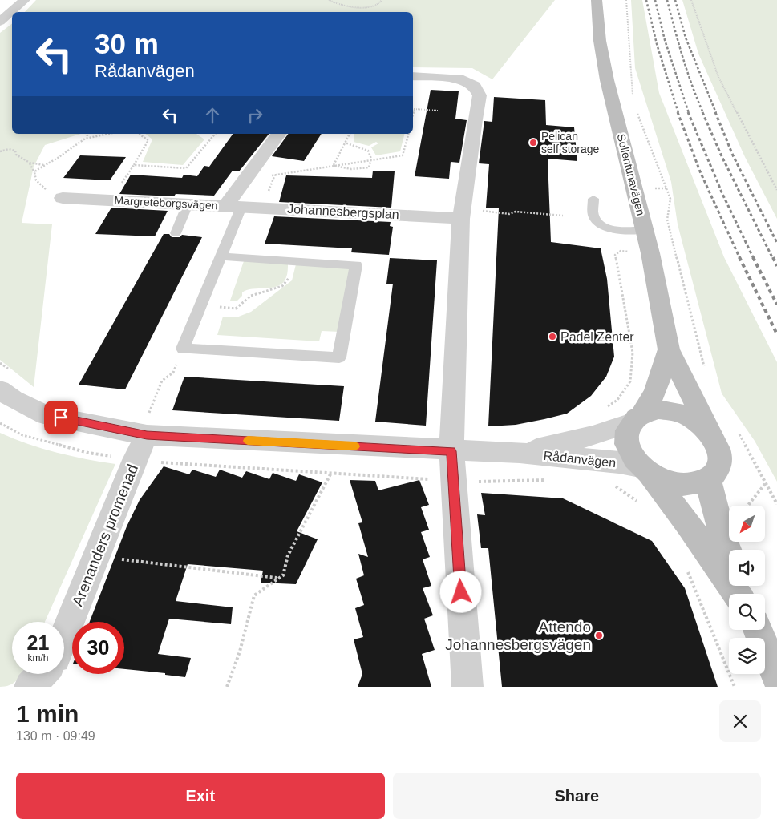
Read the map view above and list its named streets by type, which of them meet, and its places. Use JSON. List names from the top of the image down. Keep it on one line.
{"streets":{"street":["Sollentunavägen","Margreteborgsvägen","Johannesbergsplan","Rådanvägen","Arenanders promenad"]},"crossings":[["Sollentunavägen","Rådanvägen"],["Margreteborgsvägen","Johannesbergsplan"],["Rådanvägen","Arenanders promenad"]],"places":["Pelican self storage","Padel Zenter","Attendo Johannesbergsvägen"],"north":"bottom left","page":{"turn":["30 m","Rådanvägen"],"speed":"21 km/h","limit":"30","heading":["1 min","130 m · 09:49"],"buttons":["Exit","Share"]}}
